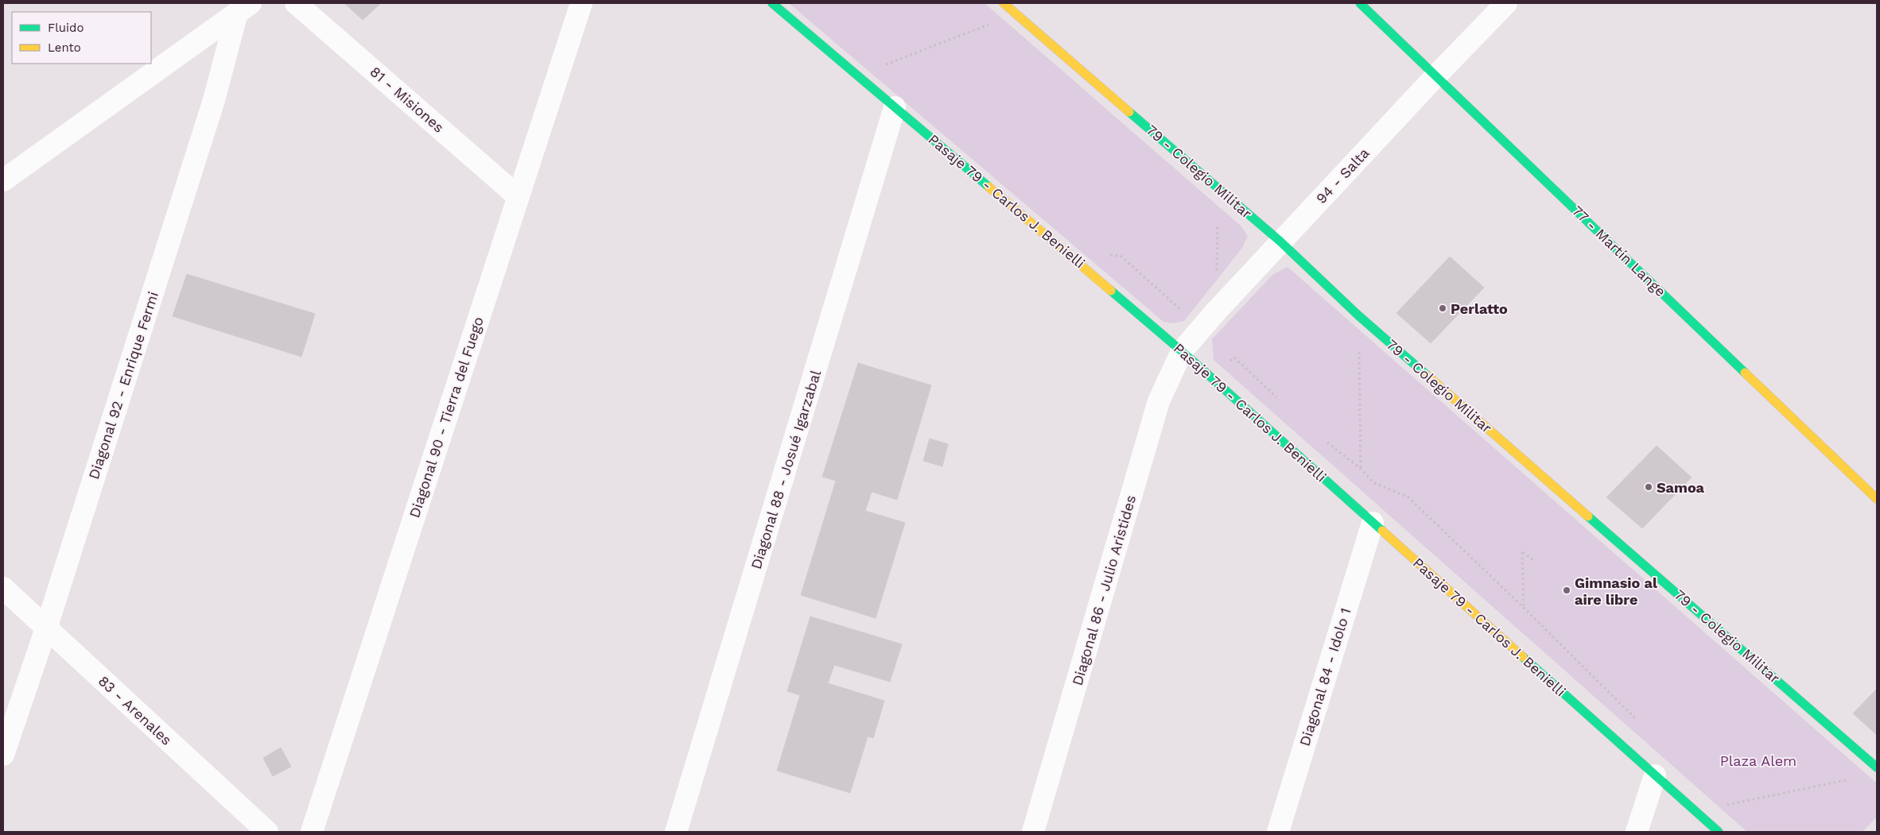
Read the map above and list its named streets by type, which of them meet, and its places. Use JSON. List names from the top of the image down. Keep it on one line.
{"streets":{"street":["81 - Misiones","79 - Colegio Militar","94 - Salta","Pasaje 79 - Carlos J. Benielli","77 - Martín Lange","Diagonal 92 - Enrique Fermi","Diagonal 90 - Tierra del Fuego","Diagonal 88 - Josué Igarzabal","Diagonal 86 - Julio Aristides","Diagonal 84 - Idolo 1","83 - Arenales"]},"crossings":[["81 - Misiones","Diagonal 90 - Tierra del Fuego"],["79 - Colegio Militar","94 - Salta"],["94 - Salta","Pasaje 79 - Carlos J. Benielli"],["94 - Salta","77 - Martín Lange"],["94 - Salta","Diagonal 86 - Julio Aristides"],["Pasaje 79 - Carlos J. Benielli","Diagonal 88 - Josué Igarzabal"],["Pasaje 79 - Carlos J. Benielli","Diagonal 86 - Julio Aristides"],["Pasaje 79 - Carlos J. Benielli","Diagonal 84 - Idolo 1"],["Diagonal 92 - Enrique Fermi","83 - Arenales"]],"parks":["Plaza Alem"],"places":["Perlatto","Samoa","Gimnasio al aire libre"],"legend":["Fluido","Lento"]}
